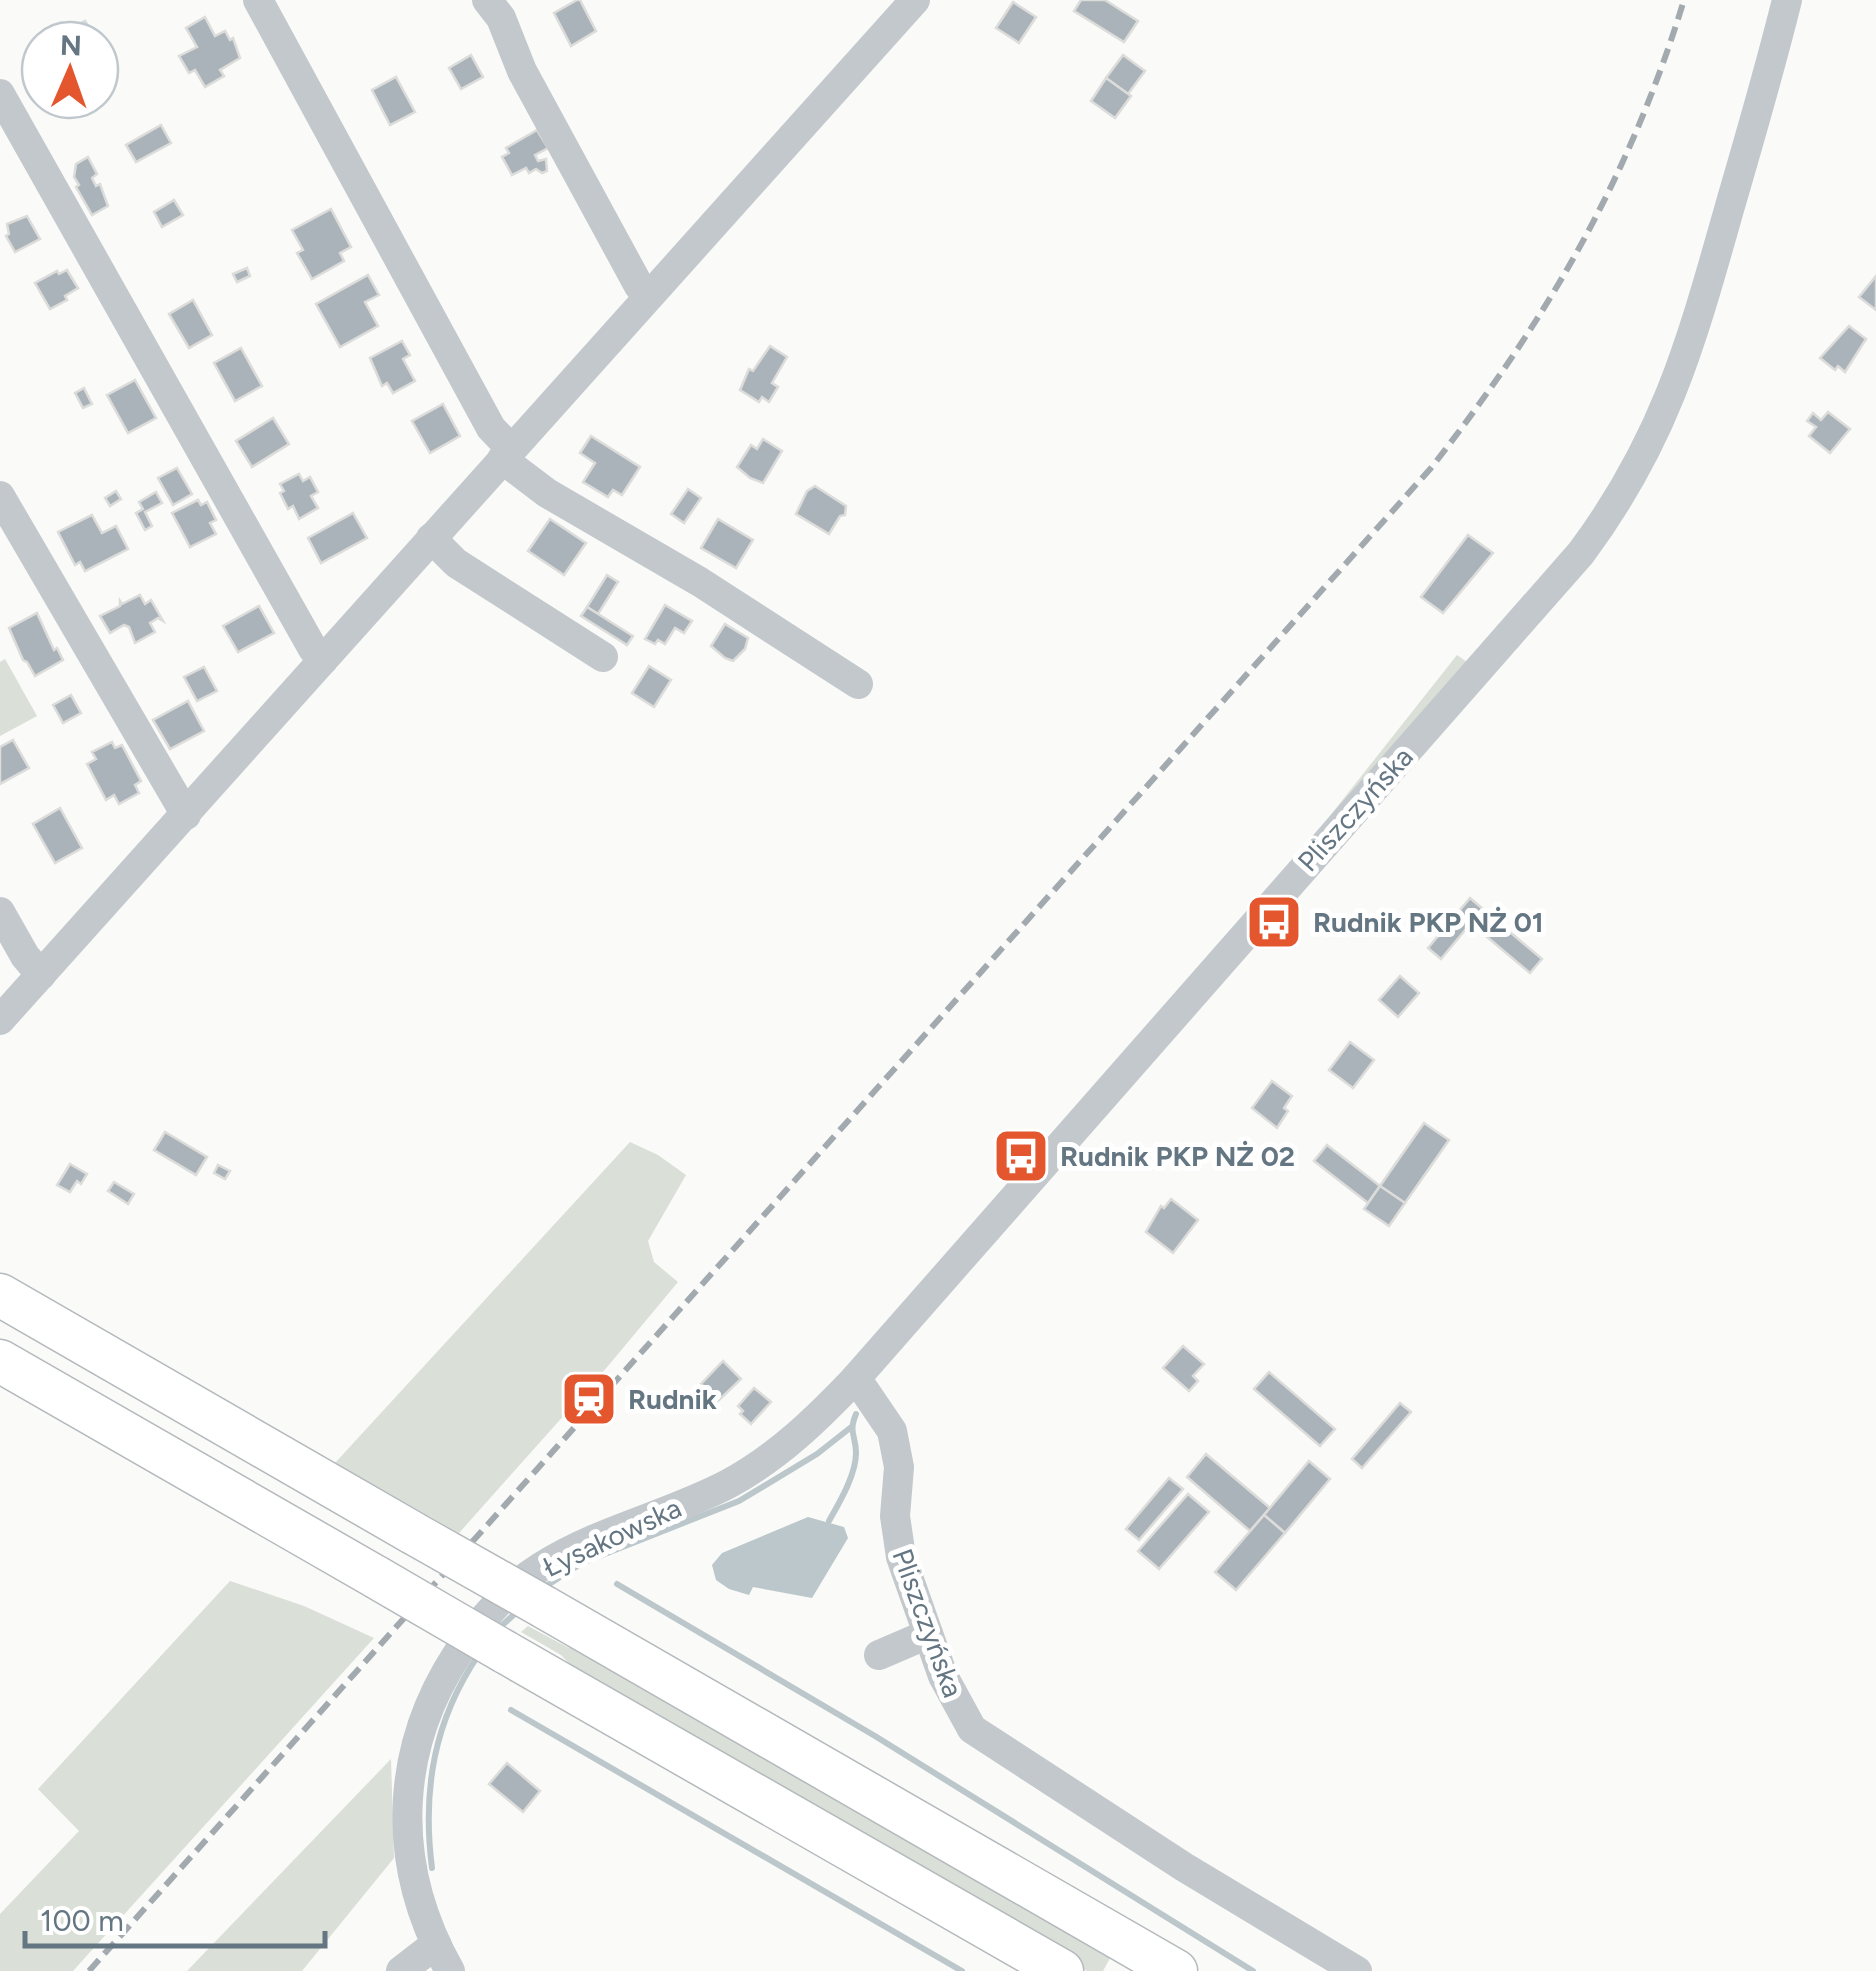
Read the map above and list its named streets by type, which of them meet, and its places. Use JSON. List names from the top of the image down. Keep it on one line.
{"streets":{"street":["Pliszczyńska","Łysakowska"]},"crossings":[["Pliszczyńska","Łysakowska"]],"places":{"bus stop":["Rudnik PKP NŻ 01","Rudnik PKP NŻ 02"],"station":["Rudnik"]},"scale_bar":"100 m","north":"top"}
